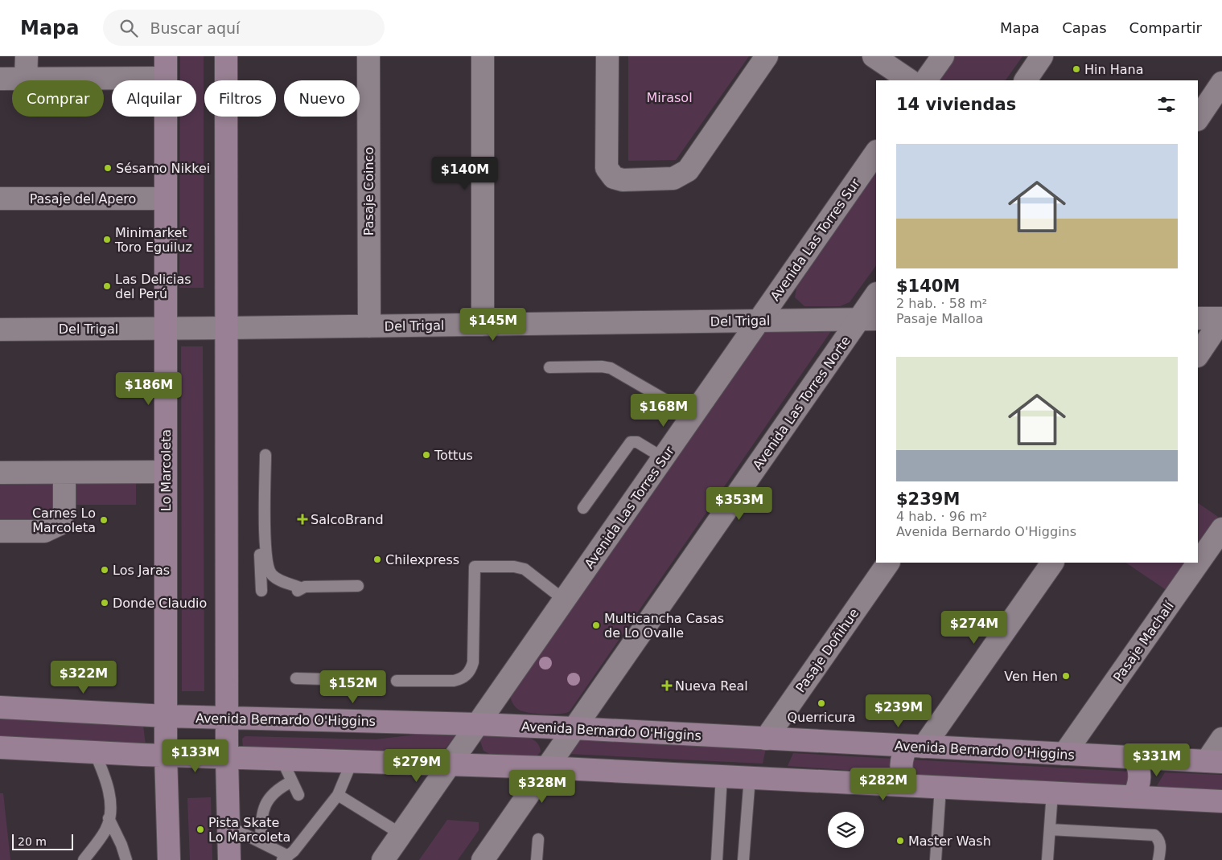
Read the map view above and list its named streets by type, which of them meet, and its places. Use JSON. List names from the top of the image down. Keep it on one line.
{"streets":{"main road":["Lo Marcoleta","Avenida Bernardo O'Higgins"],"street":["Pasaje Coinco","Pasaje del Apero","Avenida Las Torres Sur","Del Trigal","Avenida Las Torres Norte","Pasaje Machalí","Pasaje Doñihue"]},"crossings":[["Pasaje Coinco","Del Trigal"],["Pasaje del Apero","Lo Marcoleta"],["Avenida Las Torres Sur","Del Trigal"],["Avenida Las Torres Sur","Avenida Bernardo O'Higgins"],["Del Trigal","Avenida Las Torres Norte"],["Del Trigal","Lo Marcoleta"],["Avenida Las Torres Norte","Avenida Bernardo O'Higgins"],["Lo Marcoleta","Avenida Bernardo O'Higgins"],["Pasaje Machalí","Avenida Bernardo O'Higgins"],["Pasaje Doñihue","Avenida Bernardo O'Higgins"]],"parks":["Mirasol"],"places":{"other":["Hin Hana","Sésamo Nikkei","Minimarket Toro Eguiluz","Las Delicias del Perú","Tottus","Carnes Lo Marcoleta","Chilexpress","Los Jaras","Donde Claudio","Multicancha Casas de Lo Ovalle","Ven Hen","Querricura","Pista Skate Lo Marcoleta","Master Wash"],"health":["SalcoBrand","Nueva Real"]},"scale_bar":"20 m","page":{"header":"Mapa","search":"Buscar aquí","nav":["Mapa","Capas","Compartir"],"chip":["Comprar","Alquilar","Filtros","Nuevo"],"heading":"14 viviendas","list":[{"name":"$140M","note":"2 hab. · 58 m² · Pasaje Malloa"},{"name":"$239M","note":"4 hab. · 96 m² · Avenida Bernardo O'Higgins"}],"price":["$140M","$145M","$186M","$168M","$353M","$274M","$322M","$152M","$239M","$133M","$331M","$279M","$282M","$328M"],"scale":"20 m"}}
